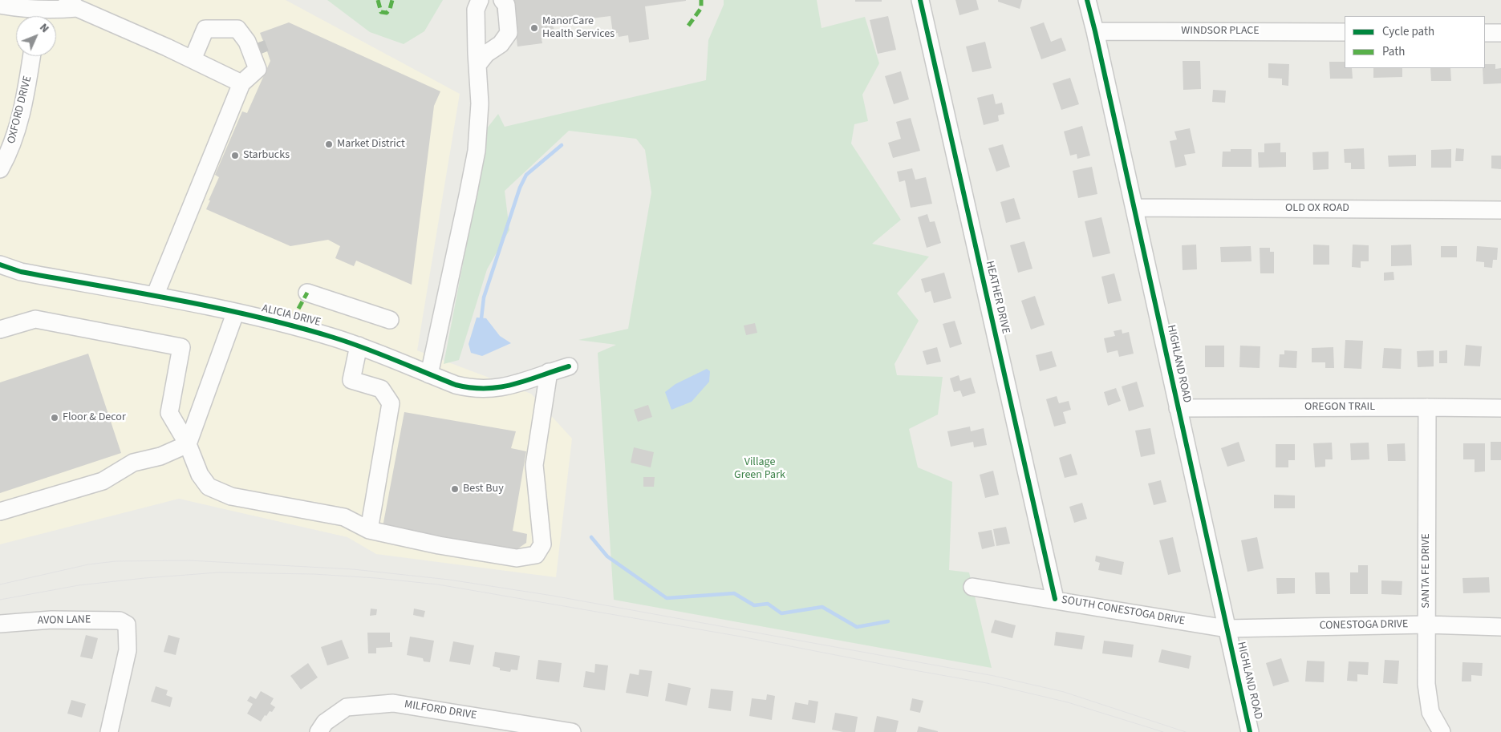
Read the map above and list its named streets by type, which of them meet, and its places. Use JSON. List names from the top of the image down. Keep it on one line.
{"streets":{"street":["WINDSOR PLACE","OXFORD DRIVE","OLD OX ROAD","HEATHER DRIVE","ALICIA DRIVE","HIGHLAND ROAD","OREGON TRAIL","SANTA FE DRIVE","SOUTH CONESTOGA DRIVE","AVON LANE","CONESTOGA DRIVE","MILFORD DRIVE"]},"crossings":[["WINDSOR PLACE","HIGHLAND ROAD"],["OLD OX ROAD","HIGHLAND ROAD"],["HEATHER DRIVE","SOUTH CONESTOGA DRIVE"],["HIGHLAND ROAD","OREGON TRAIL"],["HIGHLAND ROAD","SOUTH CONESTOGA DRIVE"],["HIGHLAND ROAD","CONESTOGA DRIVE"],["OREGON TRAIL","SANTA FE DRIVE"],["SANTA FE DRIVE","CONESTOGA DRIVE"],["SOUTH CONESTOGA DRIVE","CONESTOGA DRIVE"]],"parks":["Village Green Park"],"places":["ManorCare Health Services","Market District","Starbucks","Floor & Decor","Best Buy"],"legend":["Cycle path","Path"],"north":"top right"}
